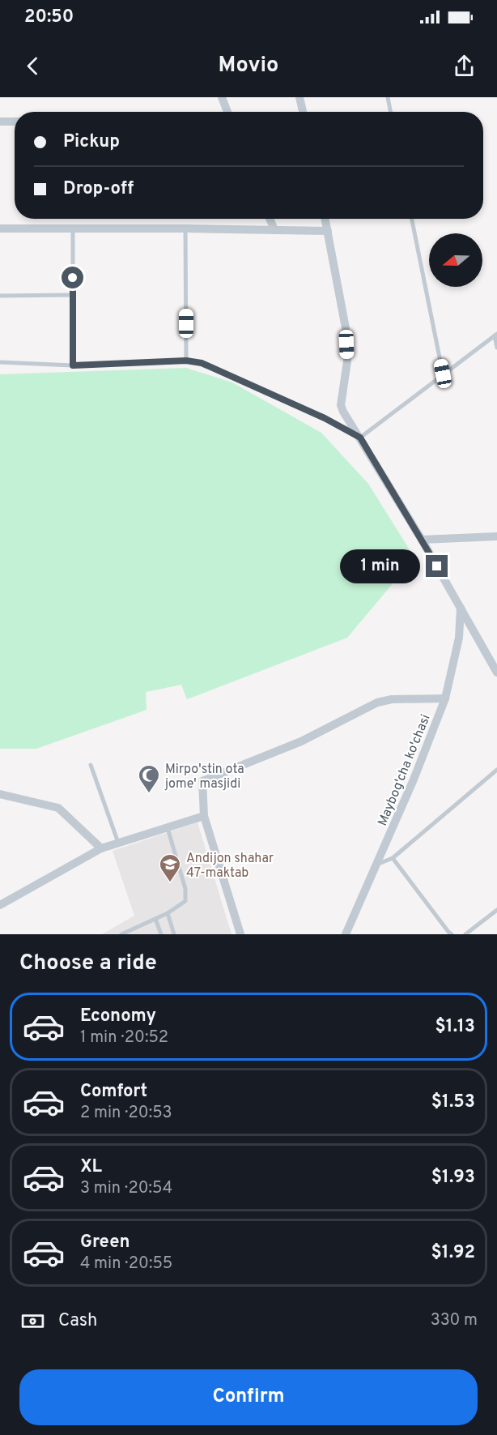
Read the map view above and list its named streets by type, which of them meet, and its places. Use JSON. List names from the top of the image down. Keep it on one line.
{"streets":{"street":["Maybog'cha ko'chasi"]},"places":{"mosque":["Mirpo'stin ota jome' masjidi"],"school or university":["Andijon shahar 47-maktab"]},"north":"left","page":{"status":"20:50","header":"Movio","banner":["Pickup","Drop-off"],"bubble":"1 min","heading":"Choose a ride","list":[{"name":"Economy","note":"1 min · 20:52","value":"$1.13"},{"name":"Comfort","note":"2 min · 20:53","value":"$1.53"},{"name":"XL","note":"3 min · 20:54","value":"$1.93"},{"name":"Green","note":"4 min · 20:55","value":"$1.92"}],"pay":["Cash","330 m"],"buttons":"Confirm"}}
